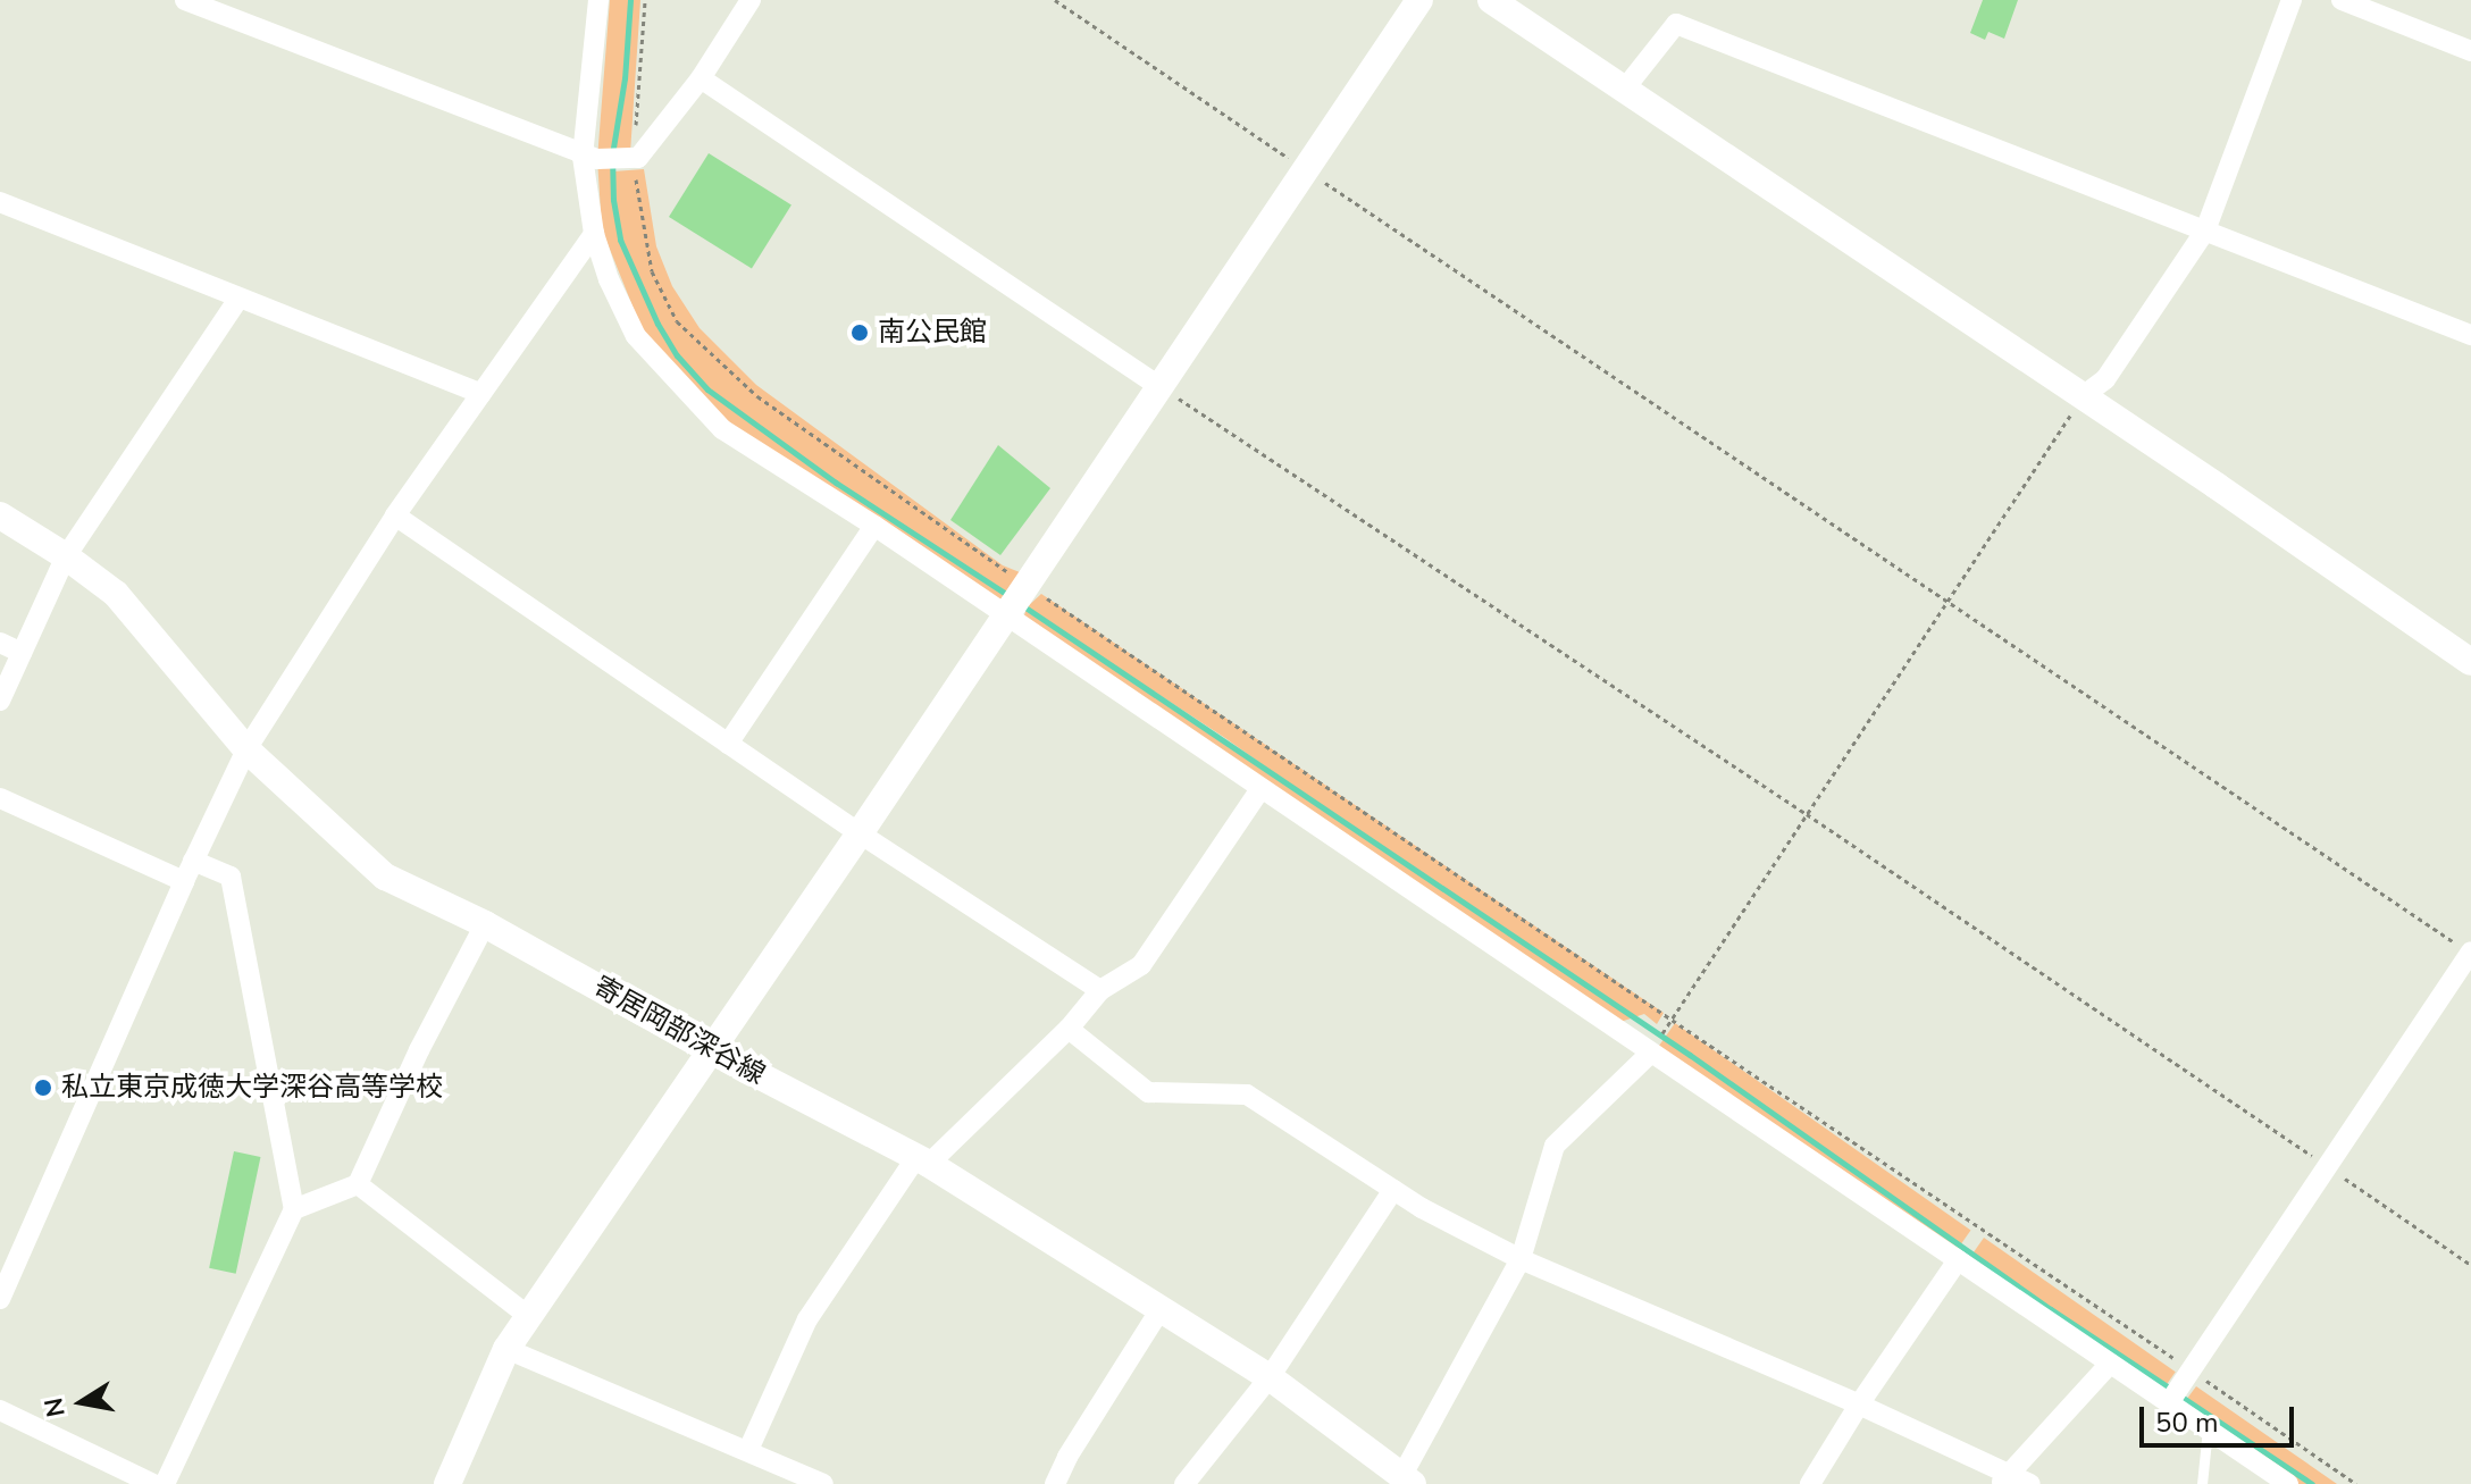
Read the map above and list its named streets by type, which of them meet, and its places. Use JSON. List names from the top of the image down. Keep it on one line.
{"streets":{"street":["寄居岡部深谷線"]},"places":["南公民館","私立東京成徳大学深谷高等学校"],"scale_bar":"50 m","north":"left"}
